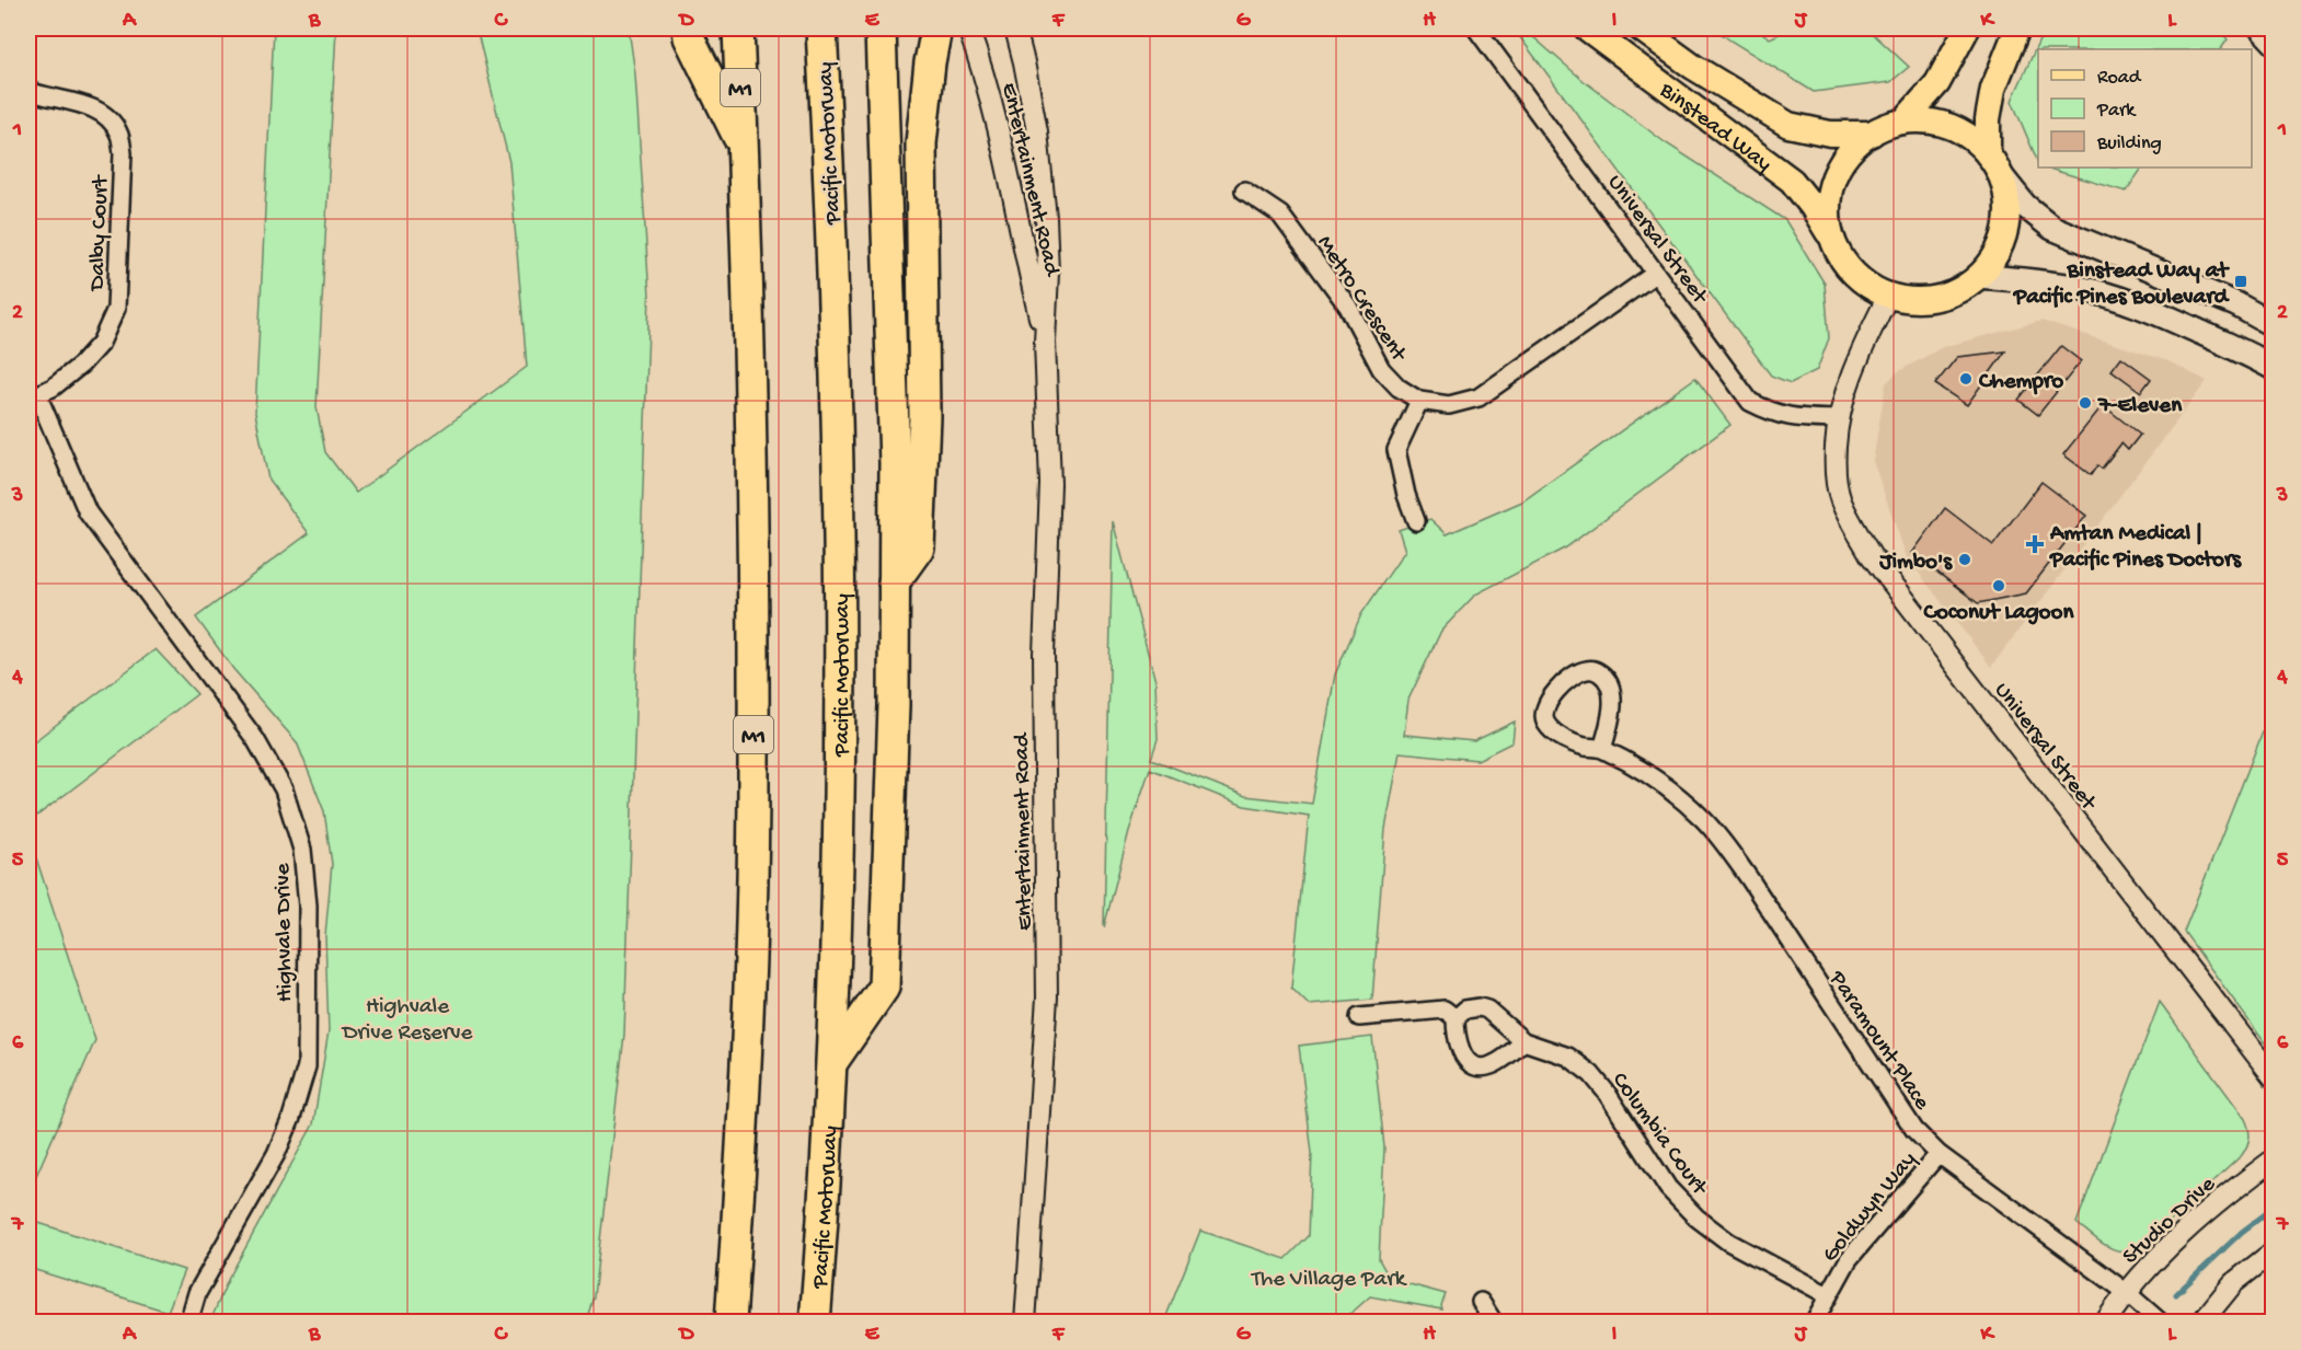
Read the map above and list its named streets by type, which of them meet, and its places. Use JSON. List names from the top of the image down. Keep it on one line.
{"streets":{"highway":["M1","Pacific Motorway"],"main road":["Binstead Way"],"street":["Entertainment Road","Dalby Court","Universal Street","Metro Crescent","Highvale Drive","Paramount Place","Columbia Court","Goldwyn Way","Studio Drive"]},"crossings":[["Binstead Way","Universal Street"],["Dalby Court","Highvale Drive"],["Universal Street","Metro Crescent"],["Paramount Place","Goldwyn Way"],["Paramount Place","Studio Drive"],["Columbia Court","Goldwyn Way"]],"parks":["Highvale Drive Reserve","The Village Park"],"places":{"transit":["Binstead Way at Pacific Pines Boulevard"],"other":["Chempro","7-Eleven","Jimbo's","Coconut Lagoon"],"health":["Amtan Medical | Pacific Pines Doctors"]},"legend":["Road","Park","Building"],"grid":{"columns":["A","B","C","D","E","F","G","H","I","J","K","L"],"rows":["1","2","3","4","5","6","7"]}}
